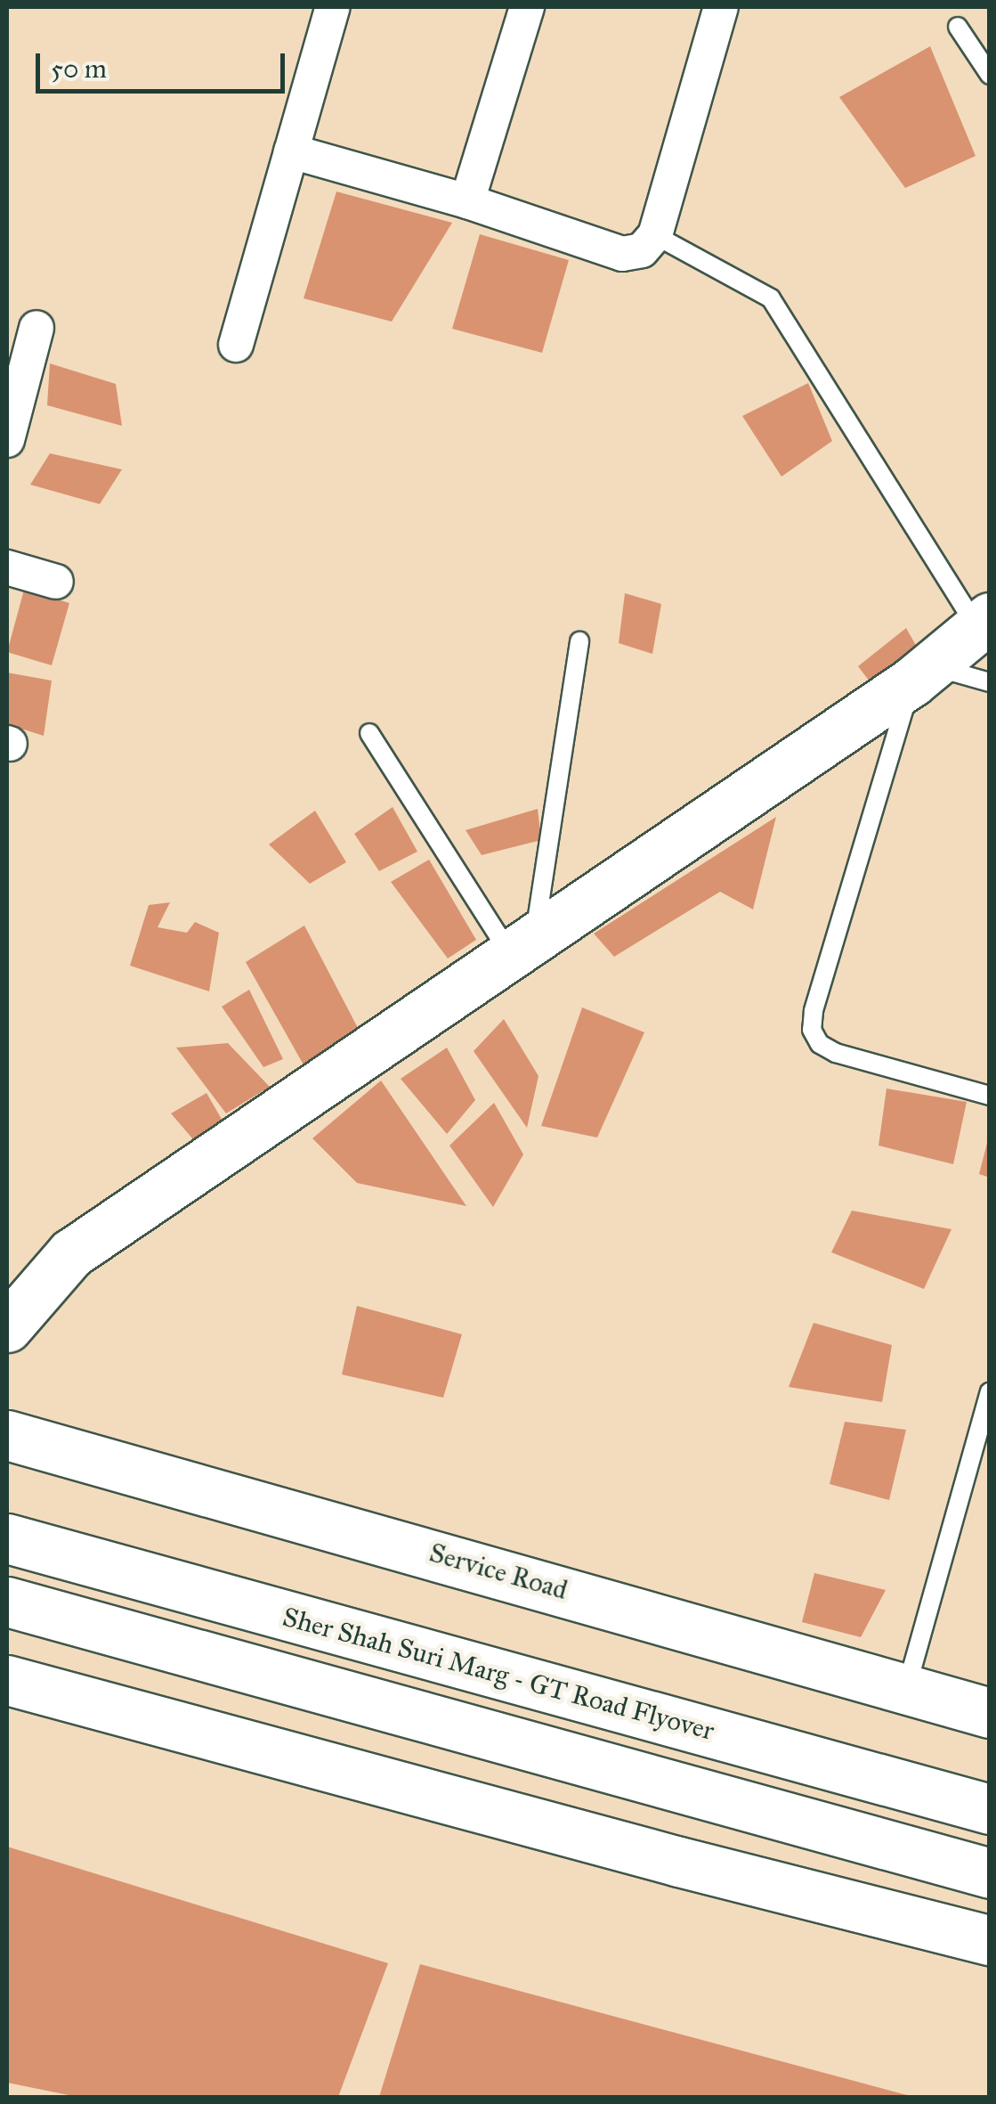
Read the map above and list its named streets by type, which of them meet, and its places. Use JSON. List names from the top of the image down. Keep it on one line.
{"streets":{"main road":["Service Road","Sher Shah Suri Marg - GT Road Flyover"]},"scale_bar":"50 m"}
